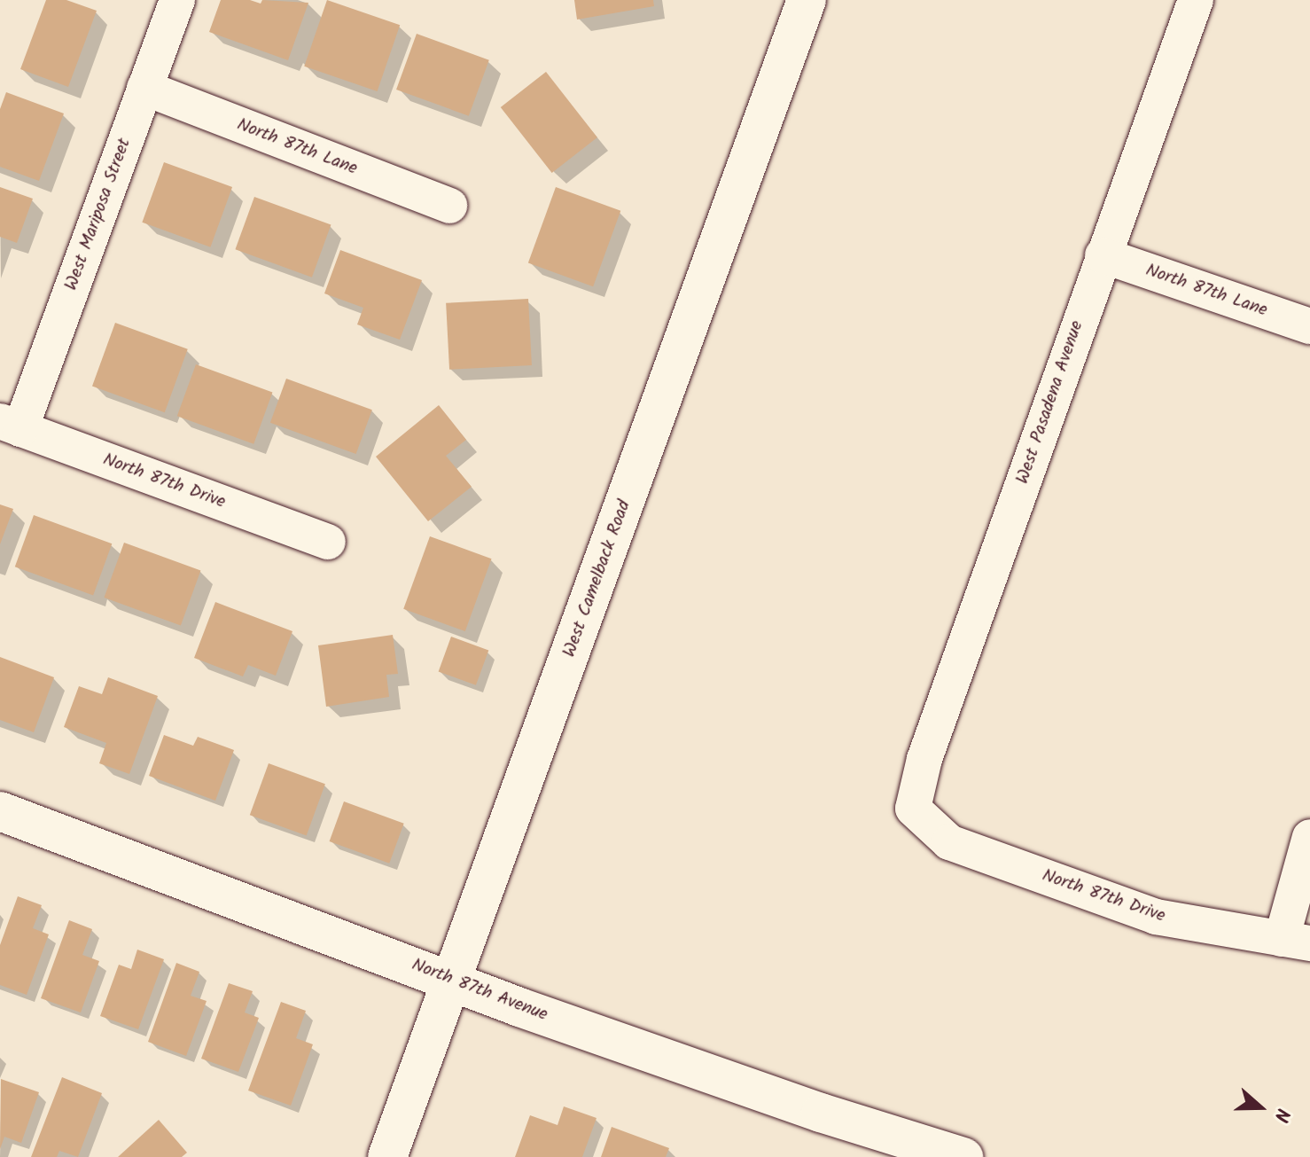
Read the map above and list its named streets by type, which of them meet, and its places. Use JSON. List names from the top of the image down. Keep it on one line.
{"streets":{"main road":["West Camelback Road","North 87th Avenue"],"street":["North 87th Lane","West Mariposa Street","West Pasadena Avenue","North 87th Drive"]},"crossings":[["North 87th Lane","West Mariposa Street"],["North 87th Lane","West Pasadena Avenue"],["West Mariposa Street","North 87th Drive"],["West Pasadena Avenue","North 87th Drive"],["West Camelback Road","North 87th Avenue"]],"north":"right"}
